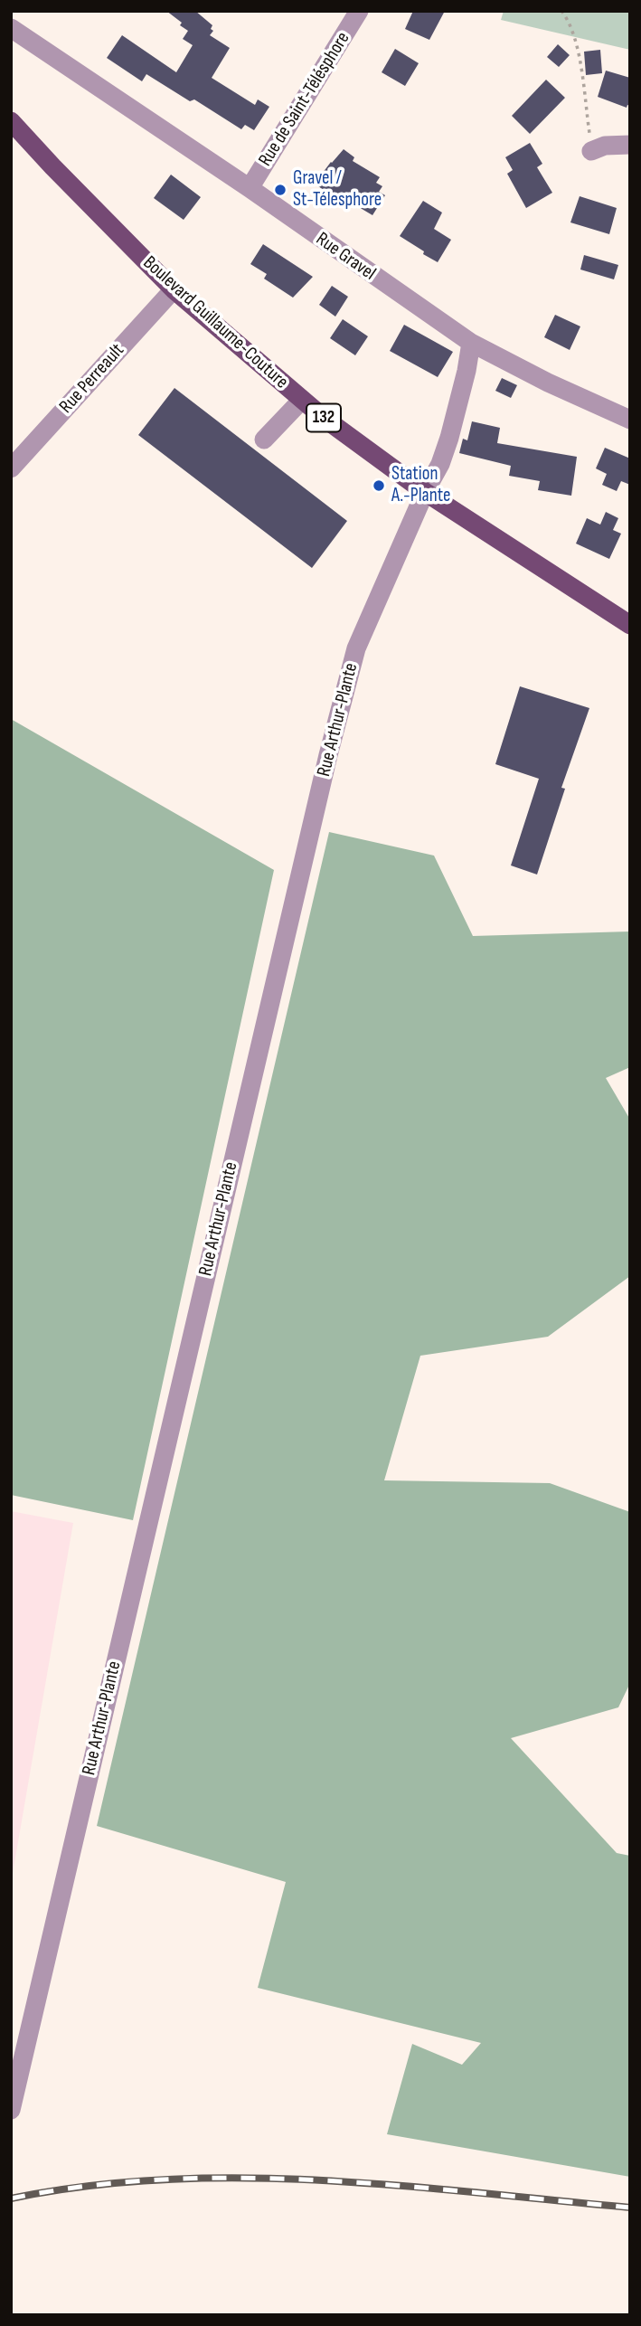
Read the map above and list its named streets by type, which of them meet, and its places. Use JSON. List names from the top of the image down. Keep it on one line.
{"streets":{"main road":["Boulevard Guillaume-Couture","132"],"street":["Rue de Saint-Télésphore","Rue Gravel","Rue Perreault","Rue Arthur-Plante"]},"crossings":[["Rue de Saint-Télésphore","Rue Gravel"],["Rue Gravel","Rue Arthur-Plante"],["Boulevard Guillaume-Couture","Rue Perreault"],["Boulevard Guillaume-Couture","Rue Arthur-Plante"]],"places":["Gravel / St-Télesphore","Station A.-Plante"]}
